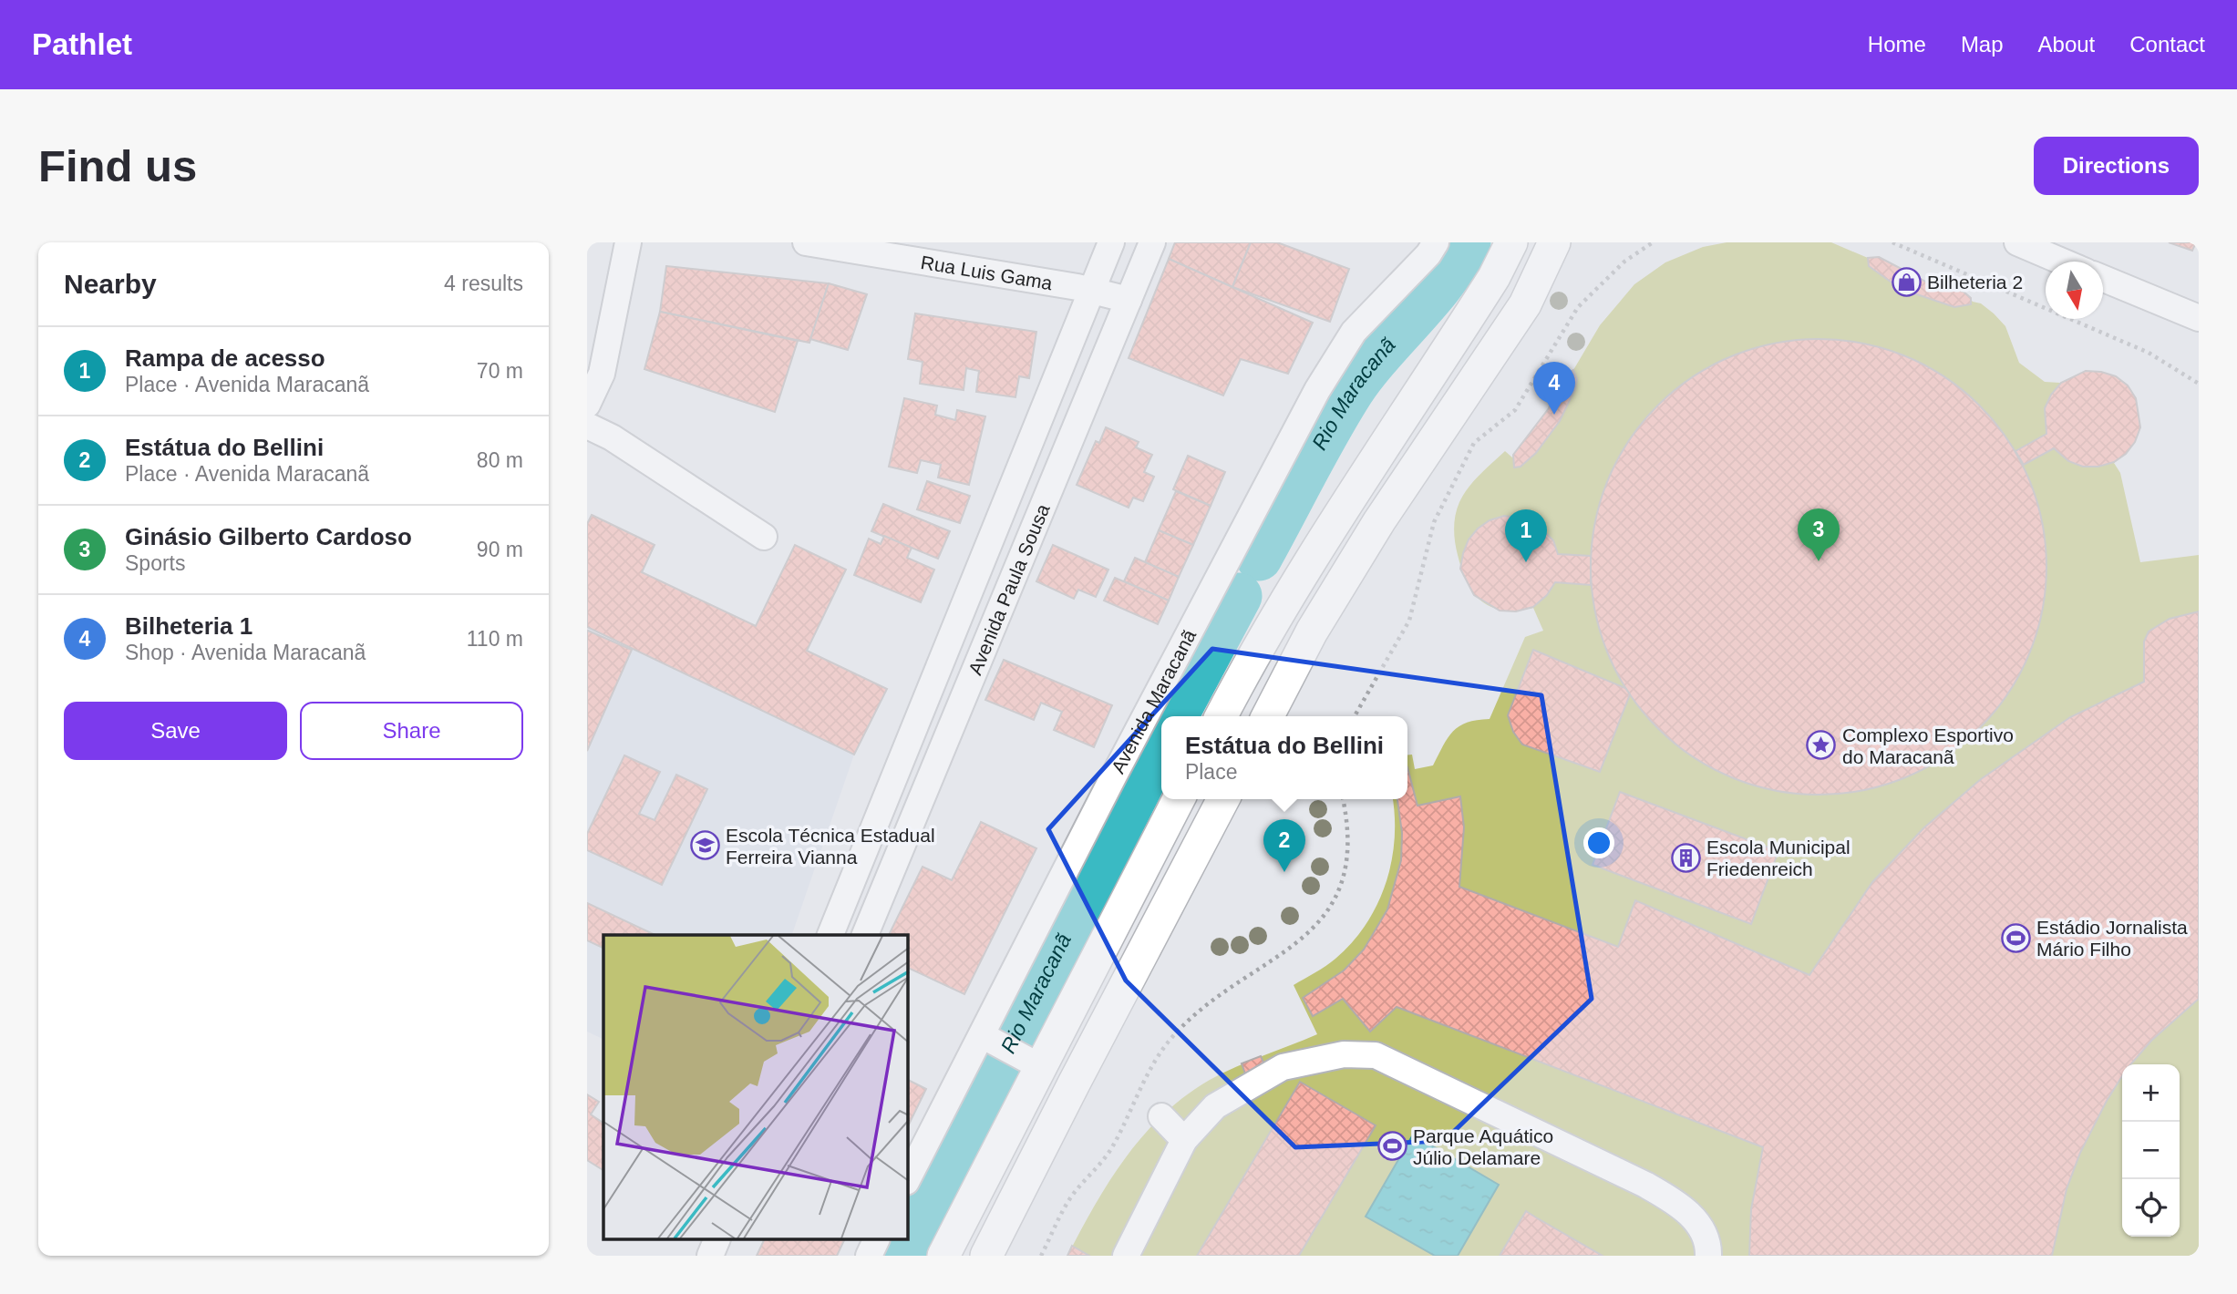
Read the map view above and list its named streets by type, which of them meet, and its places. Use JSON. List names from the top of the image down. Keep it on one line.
{"streets":{"street":["Rua Luis Gama","Avenida Paula Sousa","Avenida Maracanã"]},"crossings":[["Rua Luis Gama","Avenida Paula Sousa"]],"water":["Rio Maracanã"],"places":{"shop":["Bilheteria 2"],"place":["Complexo Esportivo do Maracanã"],"school or university":["Escola Técnica Estadual Ferreira Vianna"],"building":["Escola Municipal Friedenreich"],"sports":["Estádio Jornalista Mário Filho","Parque Aquático Júlio Delamare"]},"north":"bottom","page":{"header":"Pathlet","nav":["Home","Map","About","Contact"],"buttons":["Directions",["Save","Share"]],"title":"Find us","heading":["Nearby","4 results"],"list":[{"mark":"1","name":"Rampa de acesso","note":"Place · Avenida Maracanã","value":"70 m"},{"mark":"2","name":"Estátua do Bellini","note":"Place · Avenida Maracanã","value":"80 m"},{"mark":"3","name":"Ginásio Gilberto Cardoso","note":"Sports","value":"90 m"},{"mark":"4","name":"Bilheteria 1","note":"Shop · Avenida Maracanã","value":"110 m"}],"pins":["4","3","1","2"],"popup":["Estátua do Bellini","Place"],"map_buttons":["+","−"]}}
